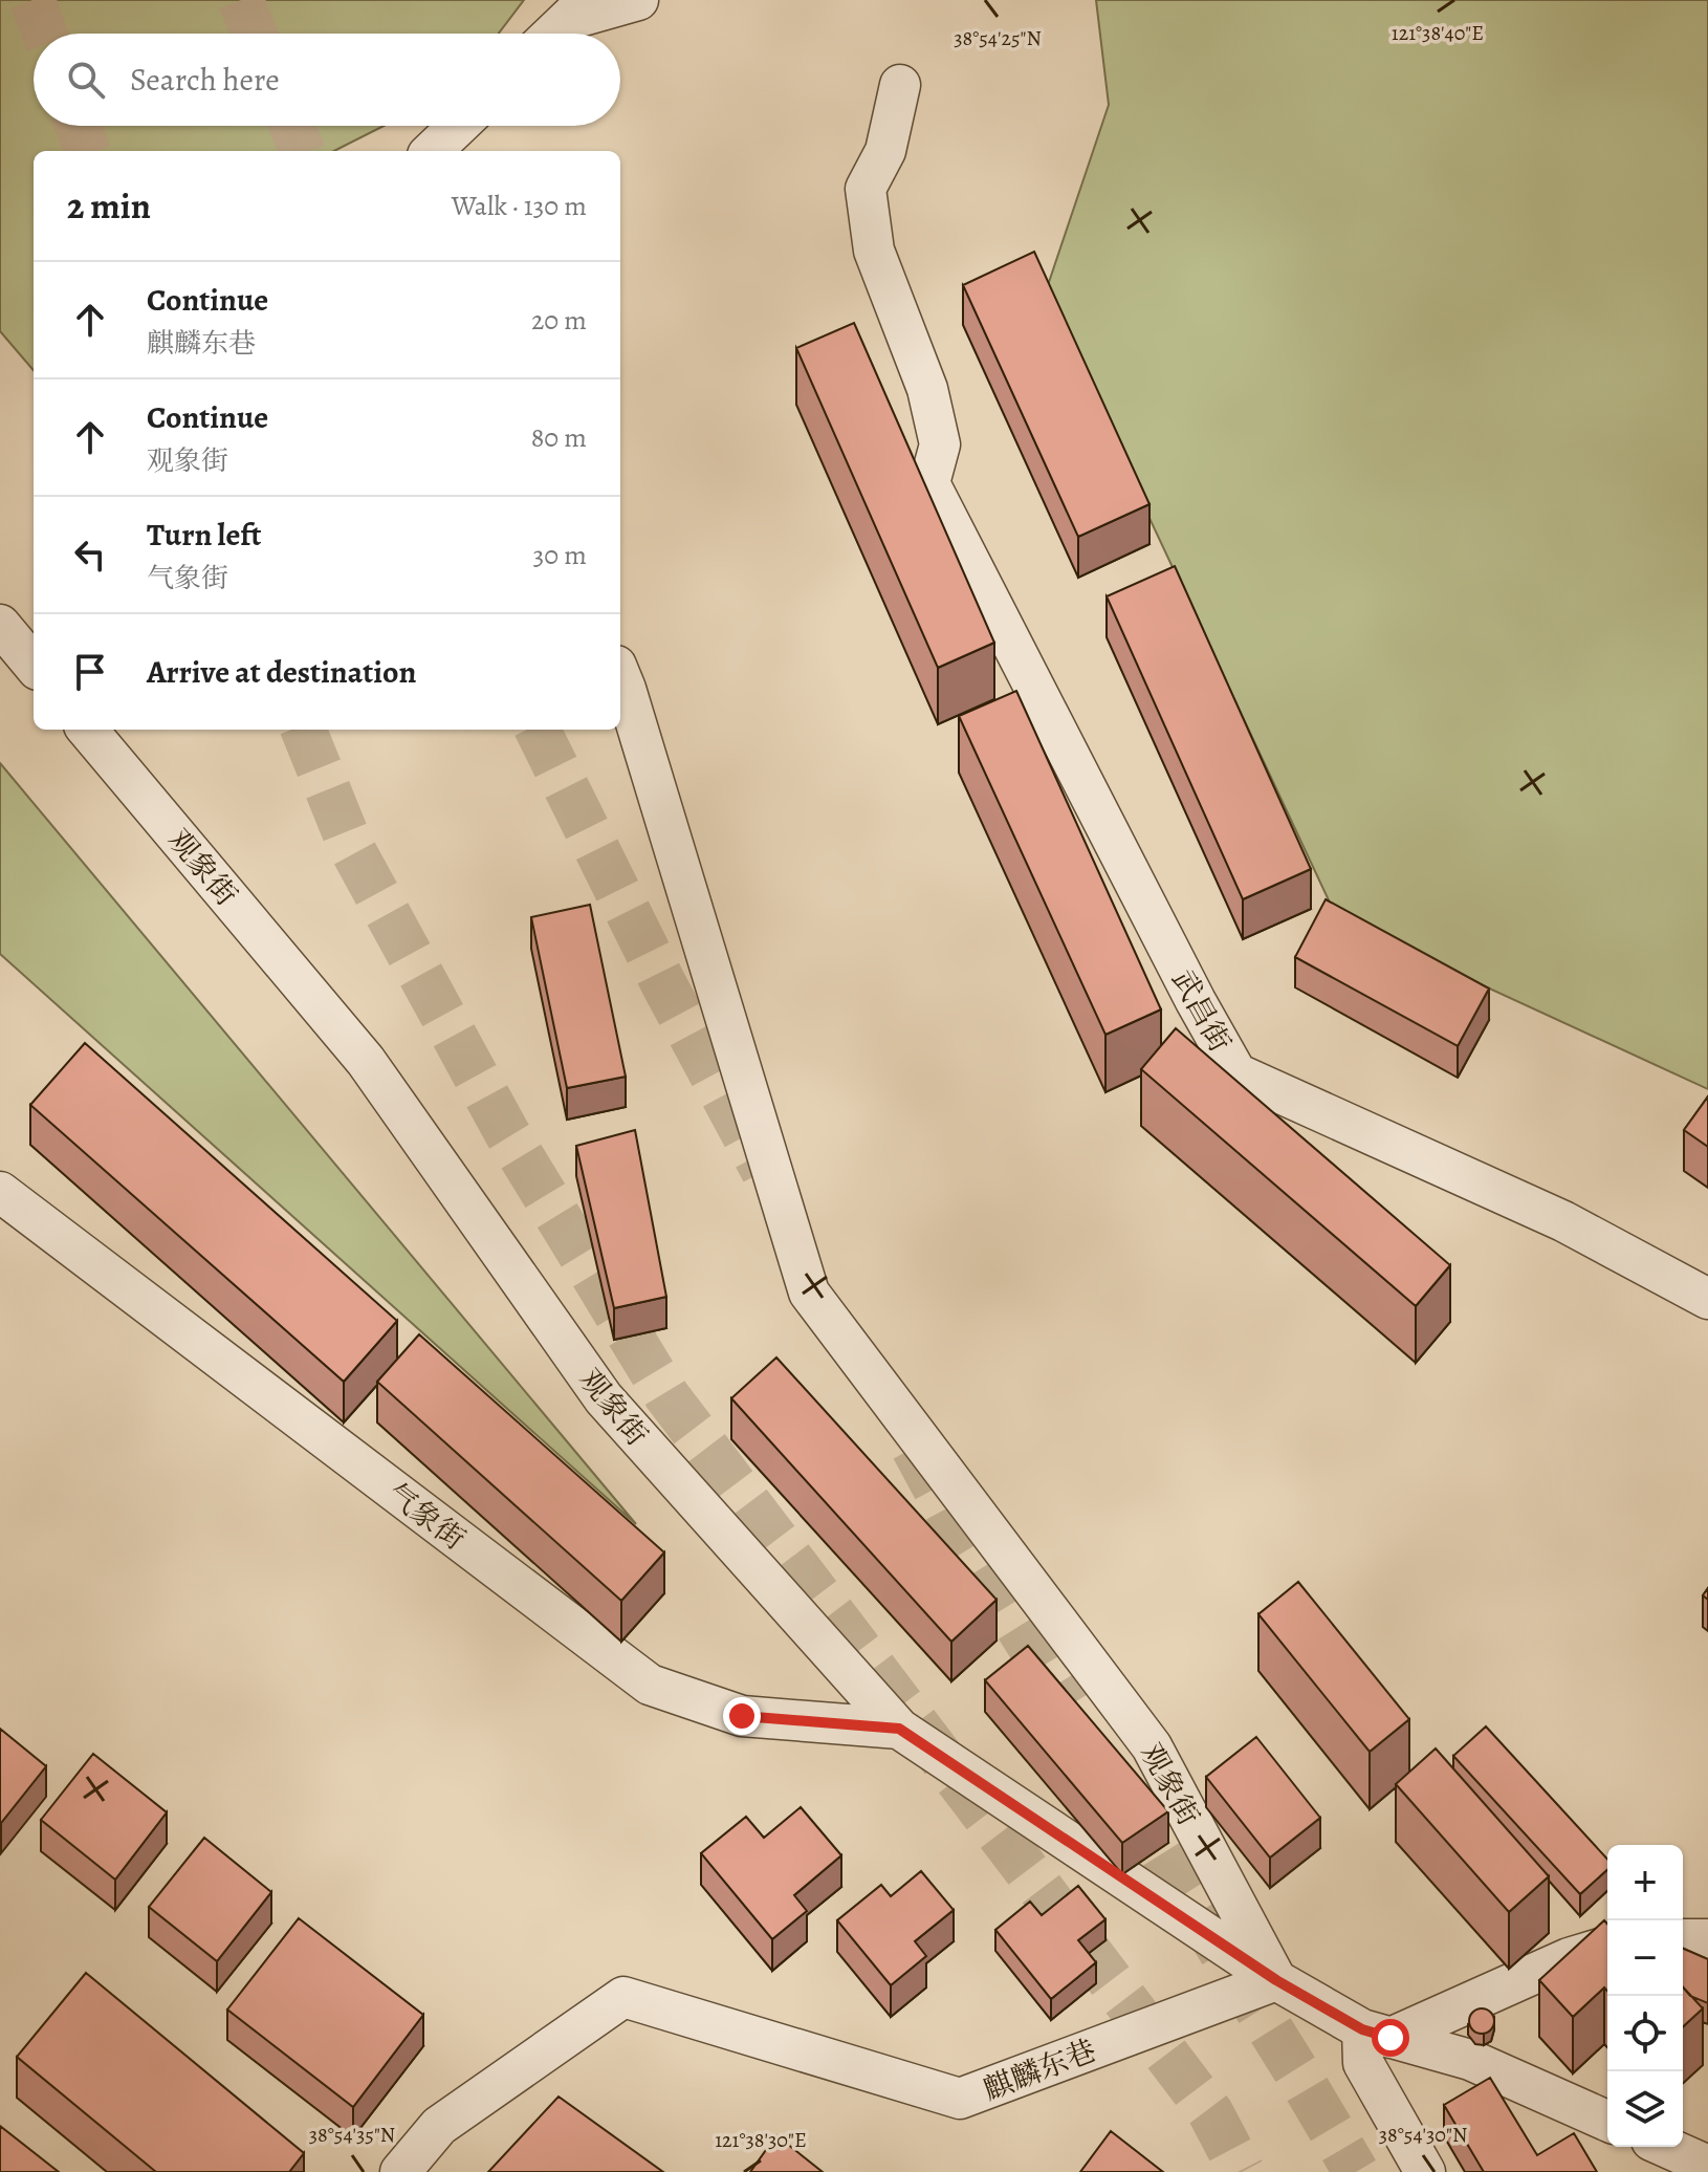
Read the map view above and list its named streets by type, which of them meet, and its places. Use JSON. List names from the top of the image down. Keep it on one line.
{"streets":{"street":["观象街","武昌街","气象街","麒麟东巷"]},"crossings":[["观象街","气象街"],["观象街","麒麟东巷"]],"page":{"search":"Search here","heading":["2 min","Walk · 130 m"],"list":[["Continue","麒麟东巷","20 m"],["Continue","观象街","80 m"],["Turn left","气象街","30 m"],"Arrive at destination"],"map_buttons":["+","−"]},"coordinates":["121°38'40\"E","38°54'25\"N","38°54'35\"N","38°54'30\"N","121°38'30\"E"]}
